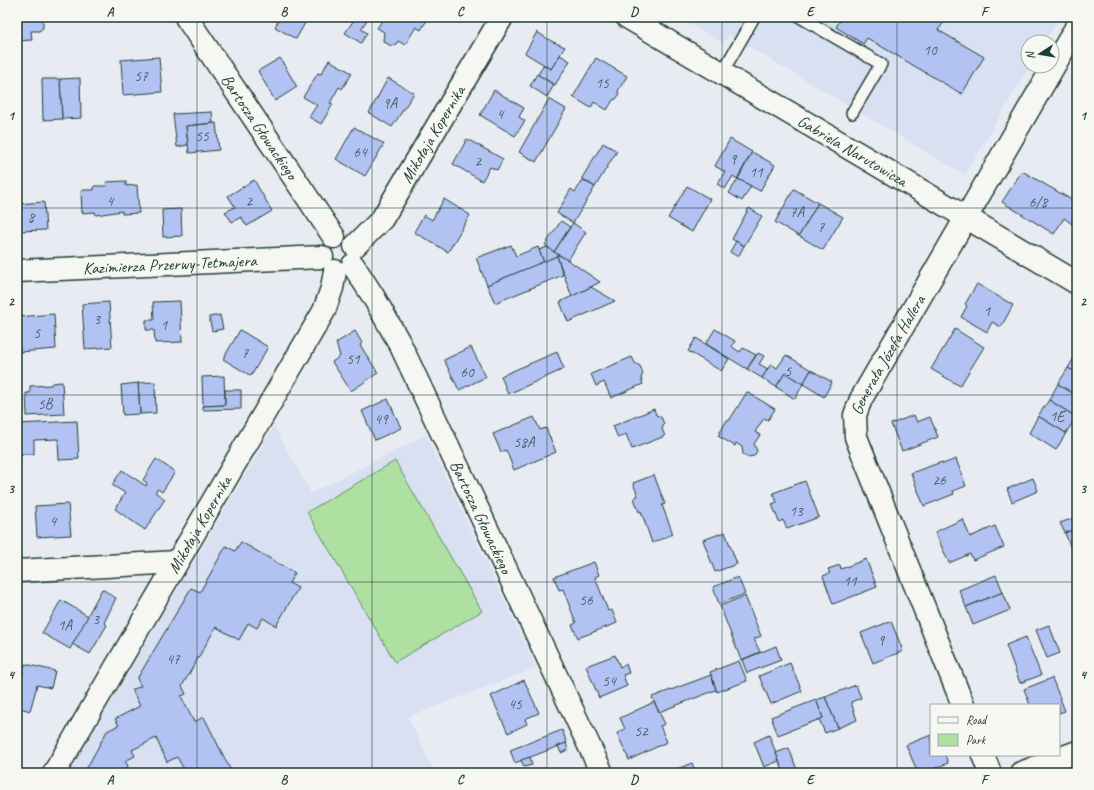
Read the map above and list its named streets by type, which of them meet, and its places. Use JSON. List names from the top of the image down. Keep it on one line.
{"streets":{"street":["Bartosza Głowackiego","Mikołaja Kopernika","Gabriela Narutowicza","Kazimierza Przerwy-Tetmajera","Generała Józefa Hallera"]},"crossings":[["Bartosza Głowackiego","Mikołaja Kopernika"],["Bartosza Głowackiego","Kazimierza Przerwy-Tetmajera"],["Mikołaja Kopernika","Kazimierza Przerwy-Tetmajera"],["Gabriela Narutowicza","Generała Józefa Hallera"]],"house_numbers":["10","57","15","9A","4","55","64","9","2","11","4","2","6/8","7A","8","7","1","3","1","5","7","51","5","60","5B","1E","49","58A","26","13","4","11","56","3","1A","9","47","54","45","52"],"legend":["Road","Park"],"north":"left","grid":{"columns":["A","B","C","D","E","F"],"rows":["1","2","3","4"]}}
